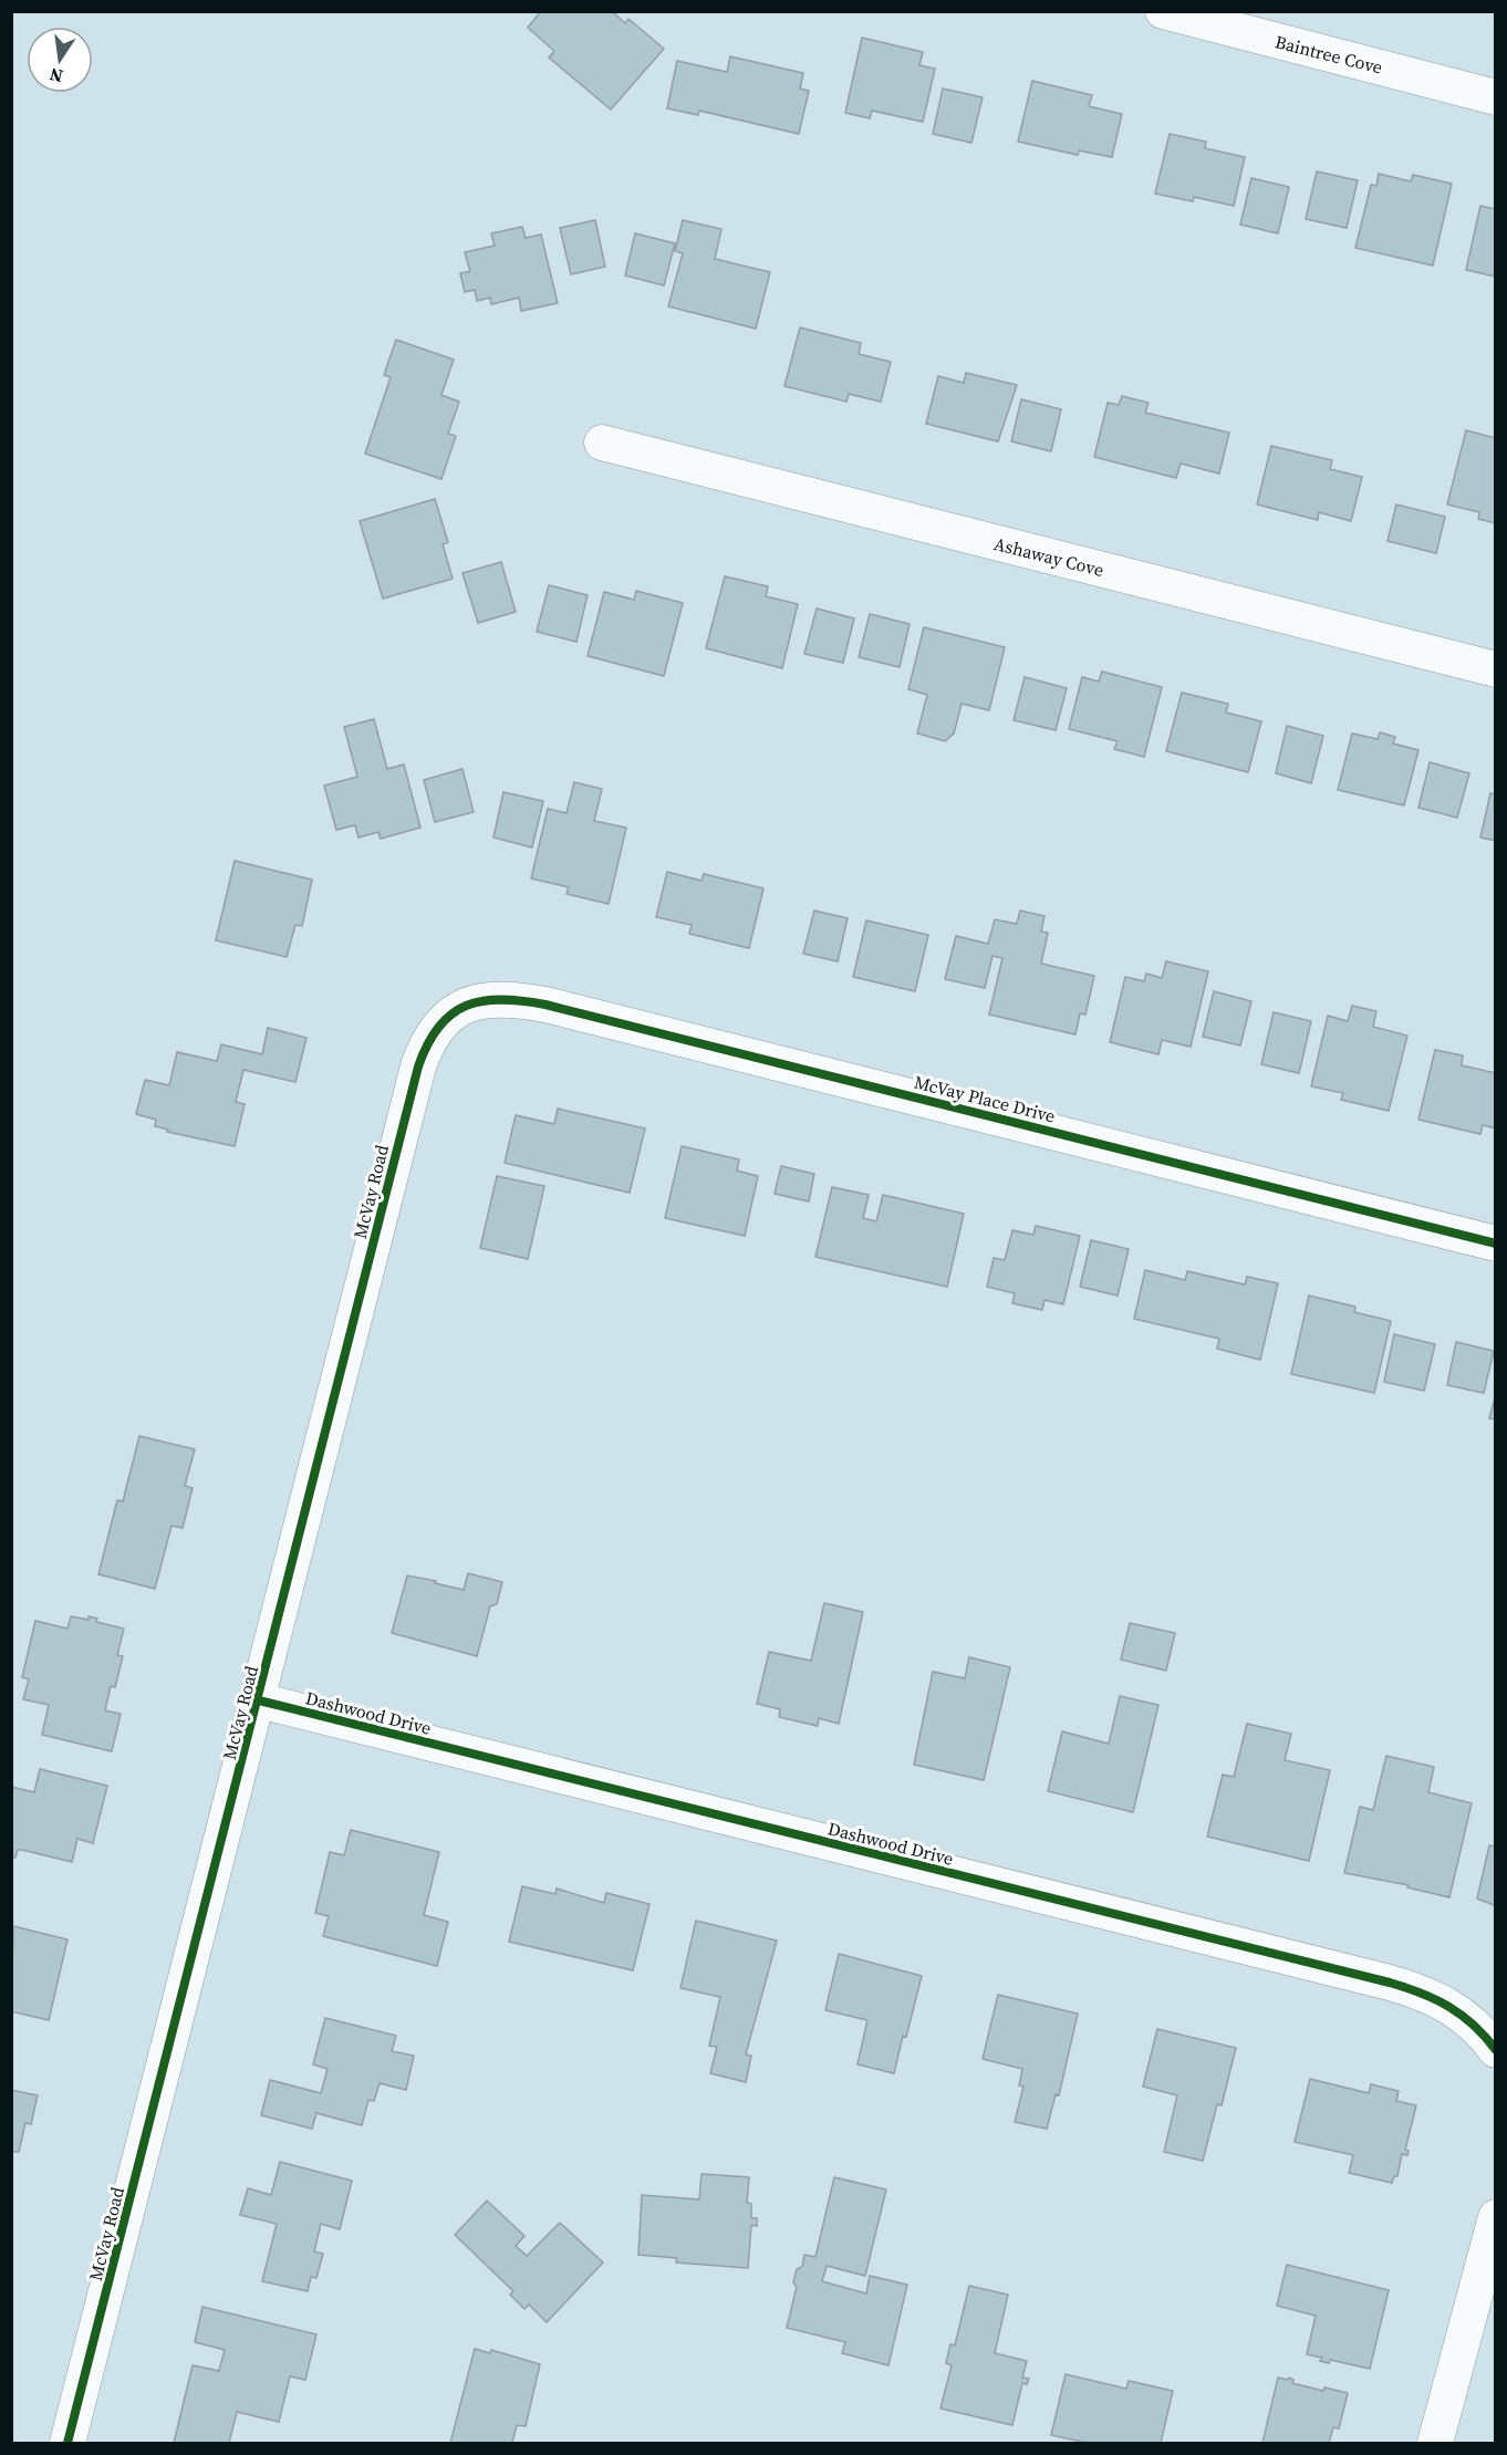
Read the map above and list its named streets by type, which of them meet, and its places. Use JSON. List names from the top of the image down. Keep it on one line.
{"streets":{"street":["Baintree Cove","Ashaway Cove","McVay Place Drive","McVay Road","Dashwood Drive"]},"crossings":[["McVay Place Drive","McVay Road"],["McVay Road","Dashwood Drive"]],"north":"bottom"}
